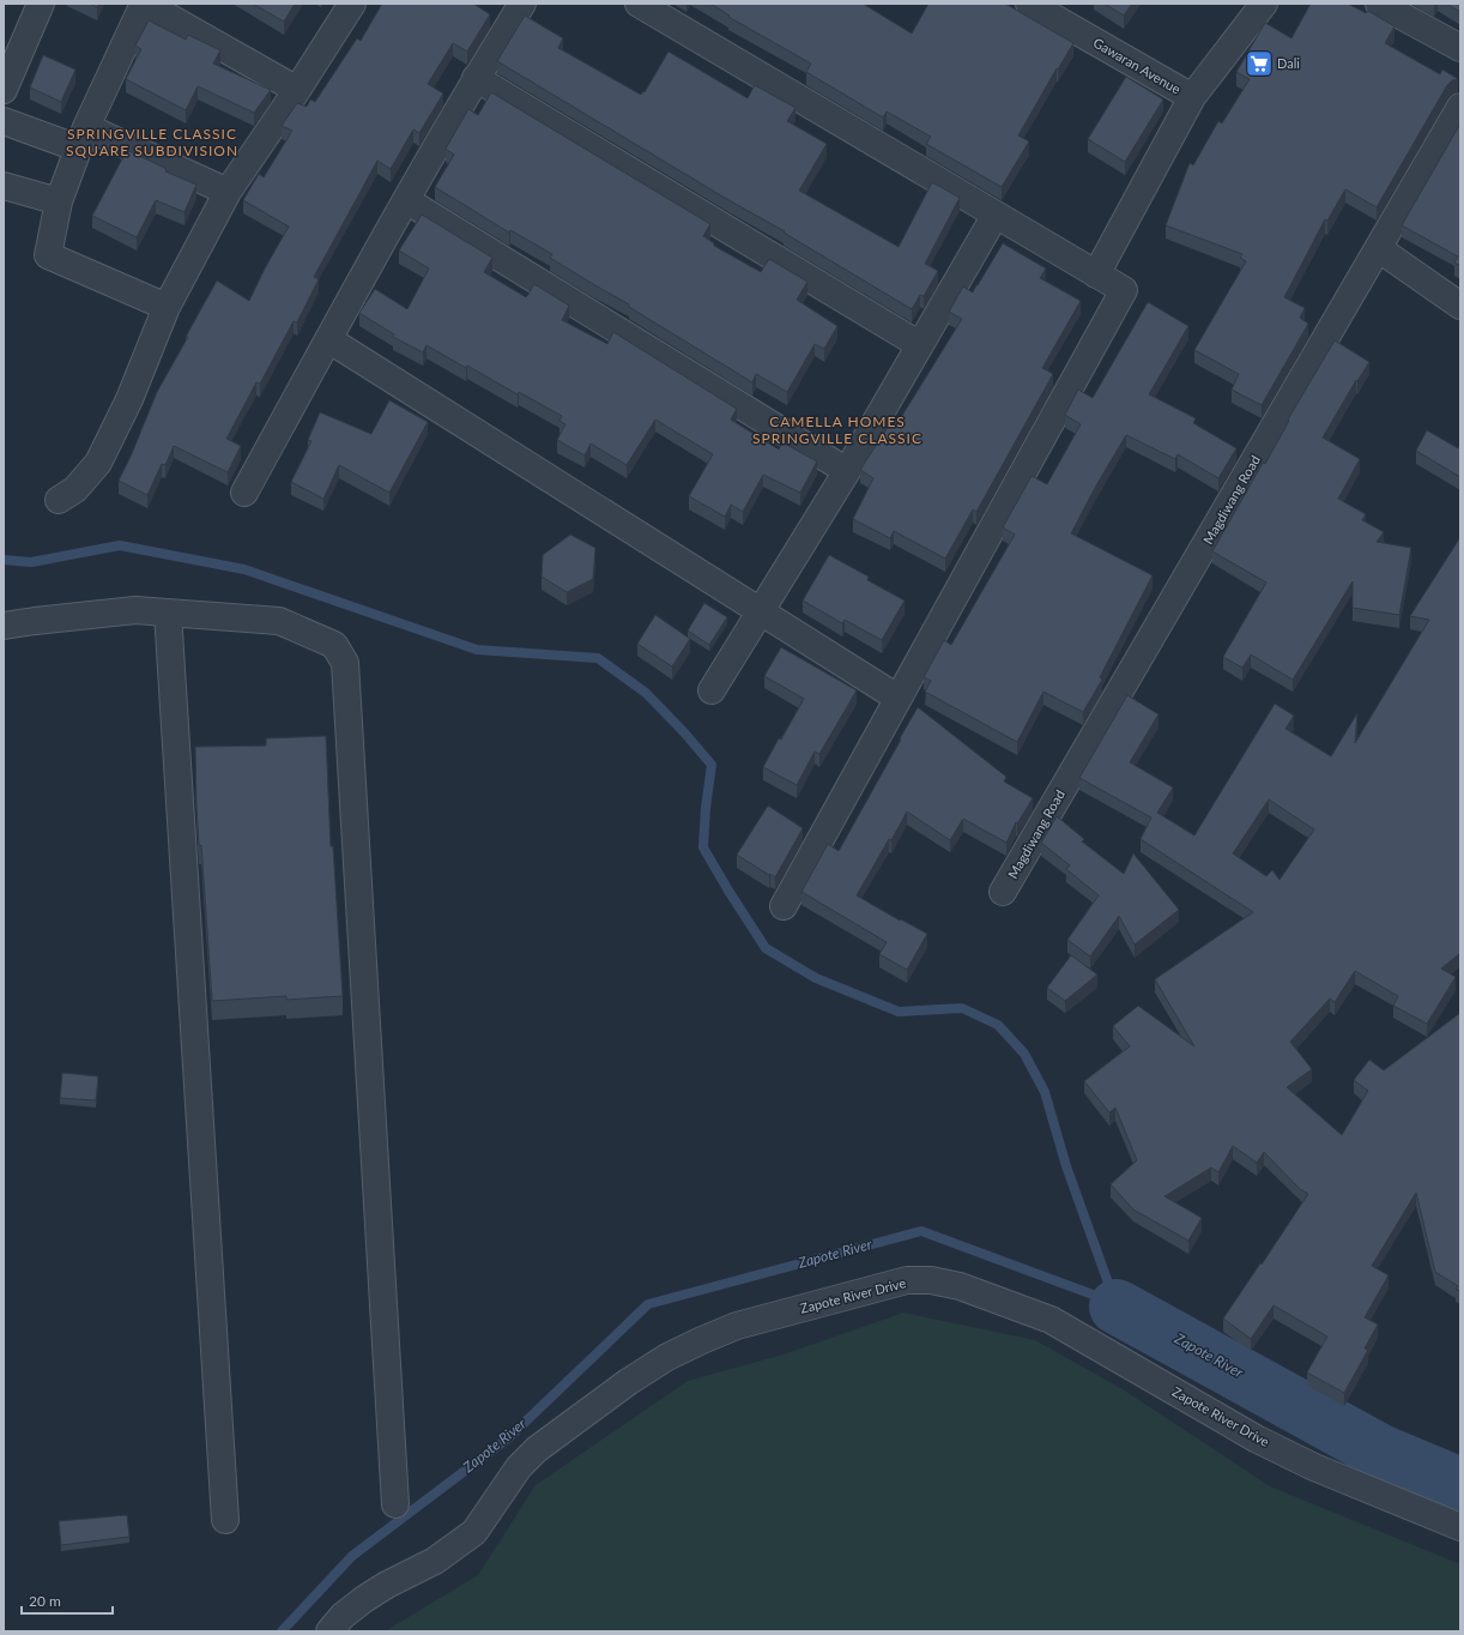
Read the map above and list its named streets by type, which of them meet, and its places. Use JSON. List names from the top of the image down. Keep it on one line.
{"streets":{"street":["Gawaran Avenue","Magdiwang Road","Zapote River Drive"]},"districts":["SPRINGVILLE CLASSIC SQUARE SUBDIVISION","CAMELLA HOMES SPRINGVILLE CLASSIC"],"water":["Zapote River"],"places":{"supermarket":["Dali"]},"scale_bar":"20 m"}
